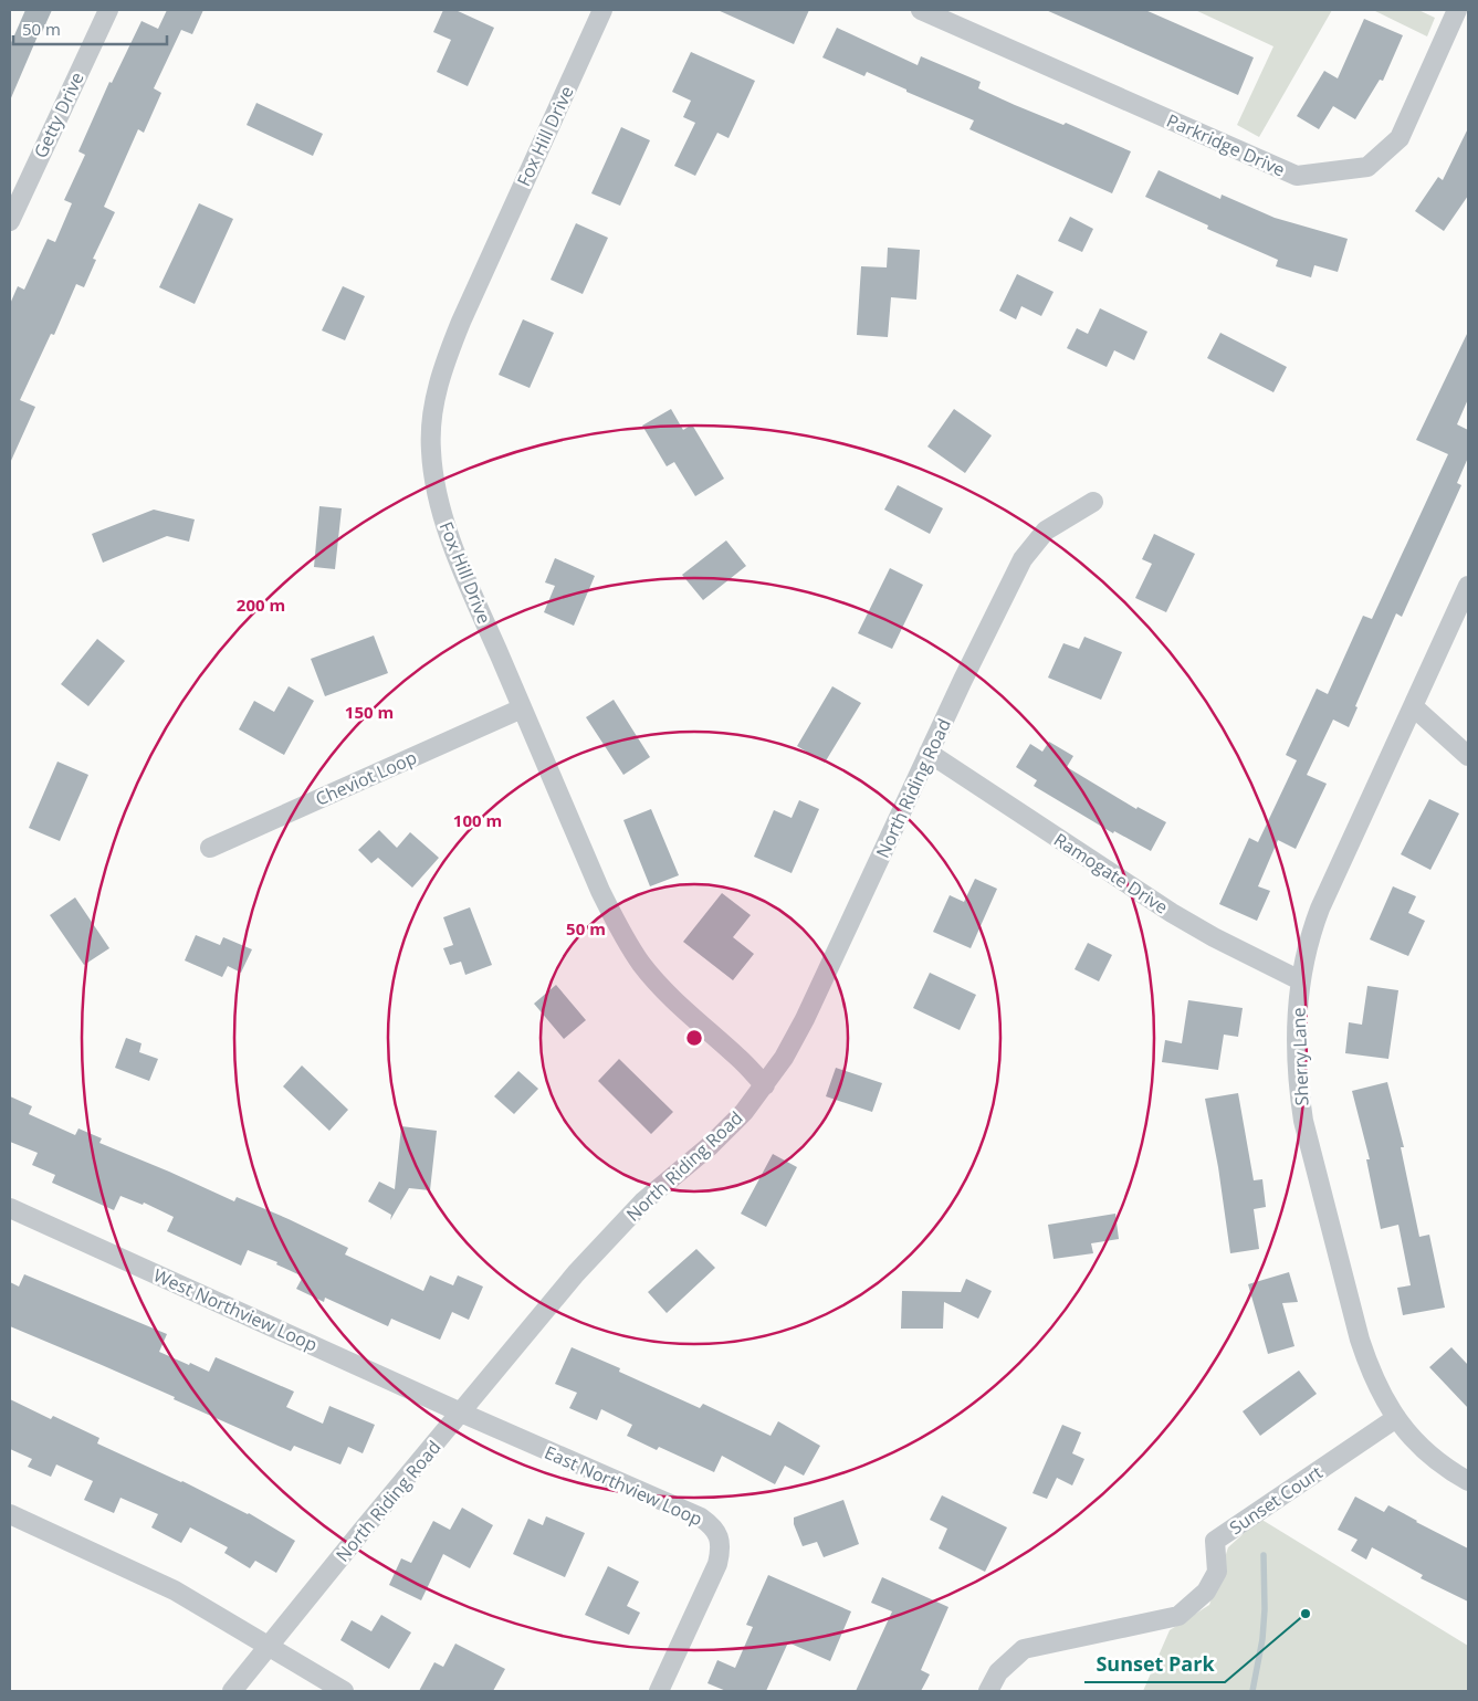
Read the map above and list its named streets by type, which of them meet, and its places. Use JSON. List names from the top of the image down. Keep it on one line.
{"streets":{"street":["Getty Drive","Fox Hill Drive","Parkridge Drive","Cheviot Loop","North Riding Road","Ramogate Drive","Sherry Lane","West Northview Loop","East Northview Loop","Sunset Court"]},"crossings":[["Fox Hill Drive","Cheviot Loop"],["Fox Hill Drive","North Riding Road"],["North Riding Road","Ramogate Drive"],["North Riding Road","West Northview Loop"],["North Riding Road","East Northview Loop"],["Ramogate Drive","Sherry Lane"],["Sherry Lane","Sunset Court"],["West Northview Loop","East Northview Loop"]],"places":["Sunset Park"],"scale_bar":"50 m","rings":["200 m","150 m","100 m","50 m"]}
